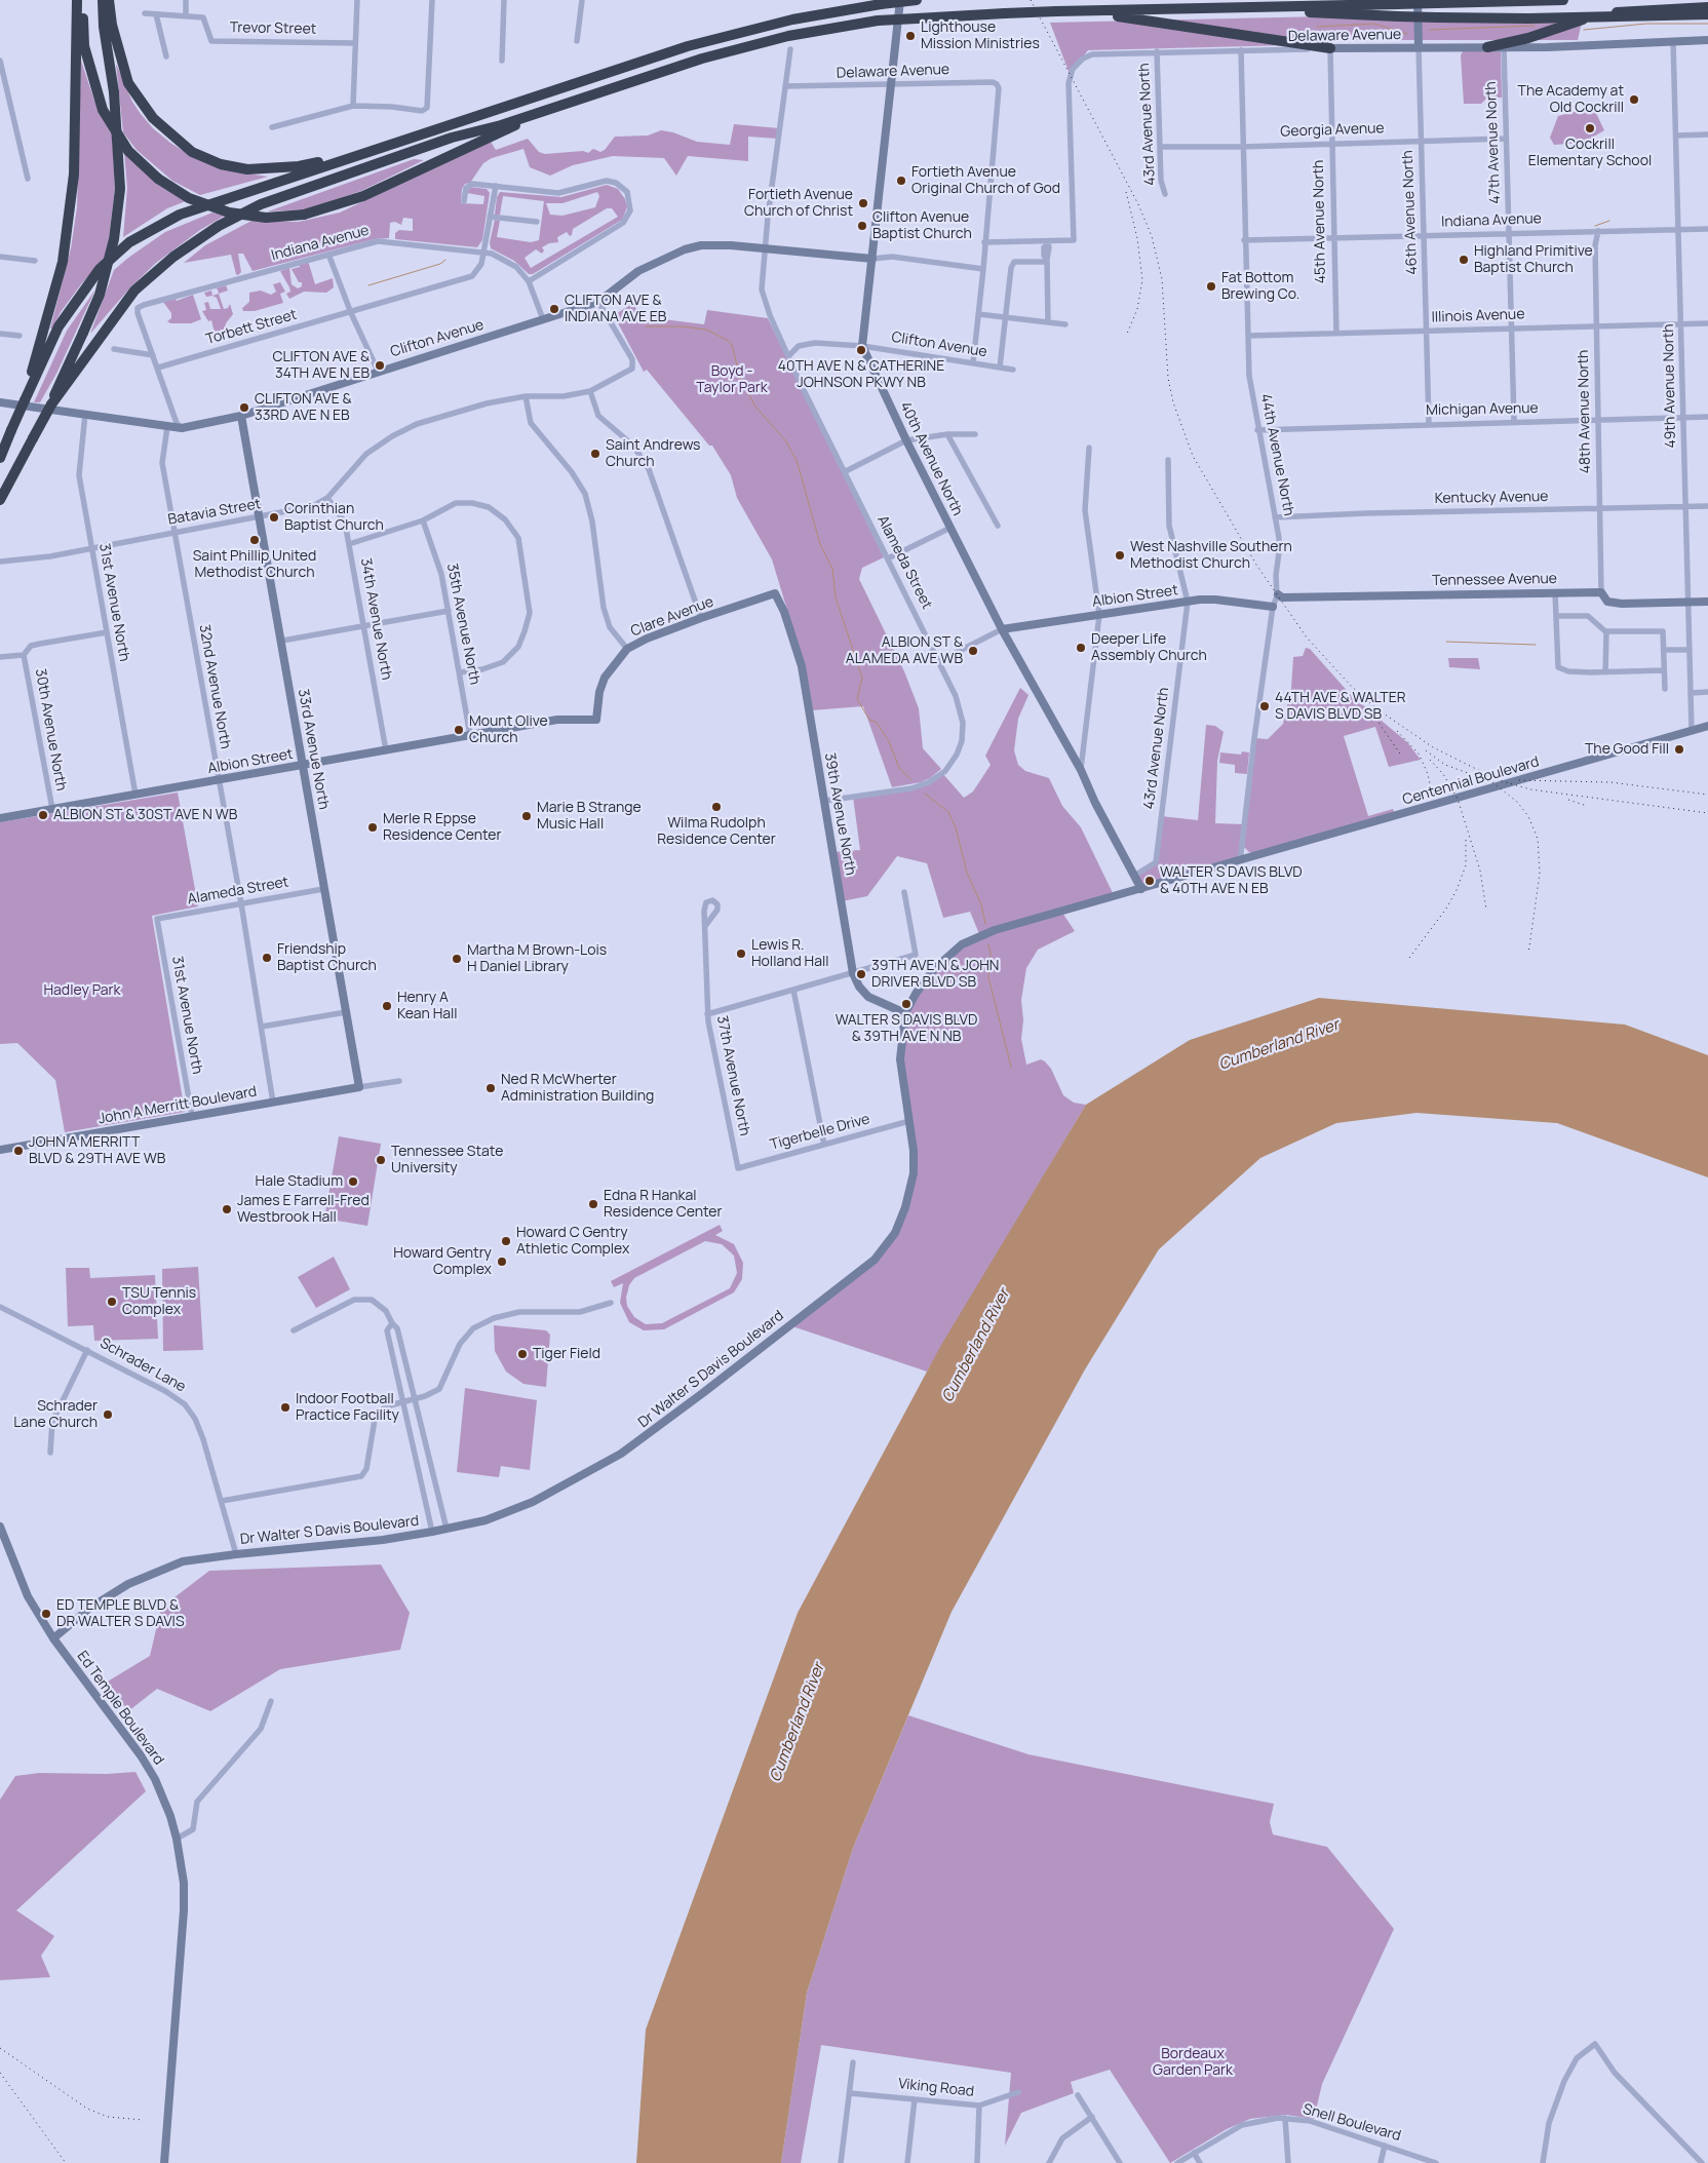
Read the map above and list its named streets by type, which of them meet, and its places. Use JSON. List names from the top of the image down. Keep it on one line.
{"streets":{"street":["Trevor Street","Delaware Avenue","43rd Avenue North","Georgia Avenue","47th Avenue North","46th Avenue North","Indiana Avenue","45th Avenue North","Illinois Avenue","Torbett Street","Clifton Avenue","49th Avenue North","Michigan Avenue","48th Avenue North","44th Avenue North","40th Avenue North","Kentucky Avenue","Batavia Street","Alameda Street","Tennessee Avenue","Albion Street","31st Avenue North","Clare Avenue","34th Avenue North","35th Avenue North","32nd Avenue North","30th Avenue North","33rd Avenue North","Centennial Boulevard","39th Avenue North","37th Avenue North","John A Merritt Boulevard","Tigerbelle Drive","Schrader Lane","Dr Walter S Davis Boulevard","Ed Temple Boulevard","Viking Road","Snell Boulevard"]},"crossings":[["Delaware Avenue","43rd Avenue North"],["Delaware Avenue","47th Avenue North"],["Delaware Avenue","46th Avenue North"],["Delaware Avenue","45th Avenue North"],["Delaware Avenue","49th Avenue North"],["Delaware Avenue","44th Avenue North"],["43rd Avenue North","Georgia Avenue"],["43rd Avenue North","40th Avenue North"],["43rd Avenue North","Albion Street"],["Georgia Avenue","47th Avenue North"],["Georgia Avenue","46th Avenue North"],["Georgia Avenue","45th Avenue North"],["Georgia Avenue","44th Avenue North"],["47th Avenue North","Indiana Avenue"],["47th Avenue North","Illinois Avenue"],["47th Avenue North","Michigan Avenue"],["46th Avenue North","Indiana Avenue"],["46th Avenue North","Illinois Avenue"],["46th Avenue North","Michigan Avenue"],["Indiana Avenue","45th Avenue North"],["Indiana Avenue","Torbett Street"],["Indiana Avenue","49th Avenue North"],["Indiana Avenue","48th Avenue North"],["Indiana Avenue","44th Avenue North"],["45th Avenue North","Illinois Avenue"],["Illinois Avenue","49th Avenue North"],["Illinois Avenue","48th Avenue North"],["Illinois Avenue","44th Avenue North"],["Clifton Avenue","40th Avenue North"],["Clifton Avenue","Batavia Street"],["Clifton Avenue","Alameda Street"],["Clifton Avenue","31st Avenue North"],["Clifton Avenue","32nd Avenue North"],["Clifton Avenue","33rd Avenue North"],["49th Avenue North","Michigan Avenue"],["49th Avenue North","Kentucky Avenue"],["49th Avenue North","Tennessee Avenue"],["49th Avenue North","Centennial Boulevard"],["Michigan Avenue","48th Avenue North"],["Michigan Avenue","44th Avenue North"],["48th Avenue North","Kentucky Avenue"],["48th Avenue North","Tennessee Avenue"],["44th Avenue North","Kentucky Avenue"],["44th Avenue North","Tennessee Avenue"],["44th Avenue North","Albion Street"],["44th Avenue North","Centennial Boulevard"],["40th Avenue North","Albion Street"],["40th Avenue North","Centennial Boulevard"],["40th Avenue North","Dr Walter S Davis Boulevard"],["Batavia Street","31st Avenue North"],["Batavia Street","34th Avenue North"],["Batavia Street","32nd Avenue North"],["Batavia Street","33rd Avenue North"],["Alameda Street","31st Avenue North"],["Alameda Street","32nd Avenue North"],["Alameda Street","33rd Avenue North"],["Alameda Street","39th Avenue North"],["Albion Street","31st Avenue North"],["Albion Street","Clare Avenue"],["Albion Street","34th Avenue North"],["Albion Street","35th Avenue North"],["Albion Street","32nd Avenue North"],["Albion Street","30th Avenue North"],["Albion Street","33rd Avenue North"],["31st Avenue North","John A Merritt Boulevard"],["Clare Avenue","39th Avenue North"],["32nd Avenue North","John A Merritt Boulevard"],["33rd Avenue North","John A Merritt Boulevard"],["Centennial Boulevard","Dr Walter S Davis Boulevard"],["39th Avenue North","Dr Walter S Davis Boulevard"],["37th Avenue North","Tigerbelle Drive"],["Tigerbelle Drive","Dr Walter S Davis Boulevard"],["Schrader Lane","Dr Walter S Davis Boulevard"],["Dr Walter S Davis Boulevard","Ed Temple Boulevard"]],"water":["Cumberland River"],"parks":["Boyd - Taylor Park","Hadley Park","Bordeaux Garden Park"],"places":["Lighthouse Mission Ministries","The Academy at Old Cockrill","Cockrill Elementary School","Fortieth Avenue Original Church of God","Fortieth Avenue Church of Christ","Clifton Avenue Baptist Church","Highland Primitive Baptist Church","Fat Bottom Brewing Co.","CLIFTON AVE & INDIANA AVE EB","40TH AVE N & CATHERINE JOHNSON PKWY NB","CLIFTON AVE & 34TH AVE N EB","CLIFTON AVE & 33RD AVE N EB","Saint Andrews Church","Corinthian Baptist Church","Saint Phillip United Methodist Church","West Nashville Southern Methodist Church","Deeper Life Assembly Church","ALBION ST & ALAMEDA AVE WB","44TH AVE & WALTER S DAVIS BLVD SB","Mount Olive Church","The Good Fill","Wilma Rudolph Residence Center","ALBION ST & 30ST AVE N WB","Marie B Strange Music Hall","Merle R Eppse Residence Center","WALTER S DAVIS BLVD & 40TH AVE N EB","Lewis R. Holland Hall","Friendship Baptist Church","Martha M Brown-Lois H Daniel Library","39TH AVE N & JOHN DRIVER BLVD SB","WALTER S DAVIS BLVD & 39TH AVE N NB","Henry A Kean Hall","Ned R McWherter Administration Building","JOHN A MERRITT BLVD & 29TH AVE WB","Tennessee State University","Hale Stadium","Edna R Hankal Residence Center","James E Farrell-Fred Westbrook Hall","Howard C Gentry Athletic Complex","Howard Gentry Complex","TSU Tennis Complex","Tiger Field","Indoor Football Practice Facility","Schrader Lane Church","ED TEMPLE BLVD & DR WALTER S DAVIS"]}
